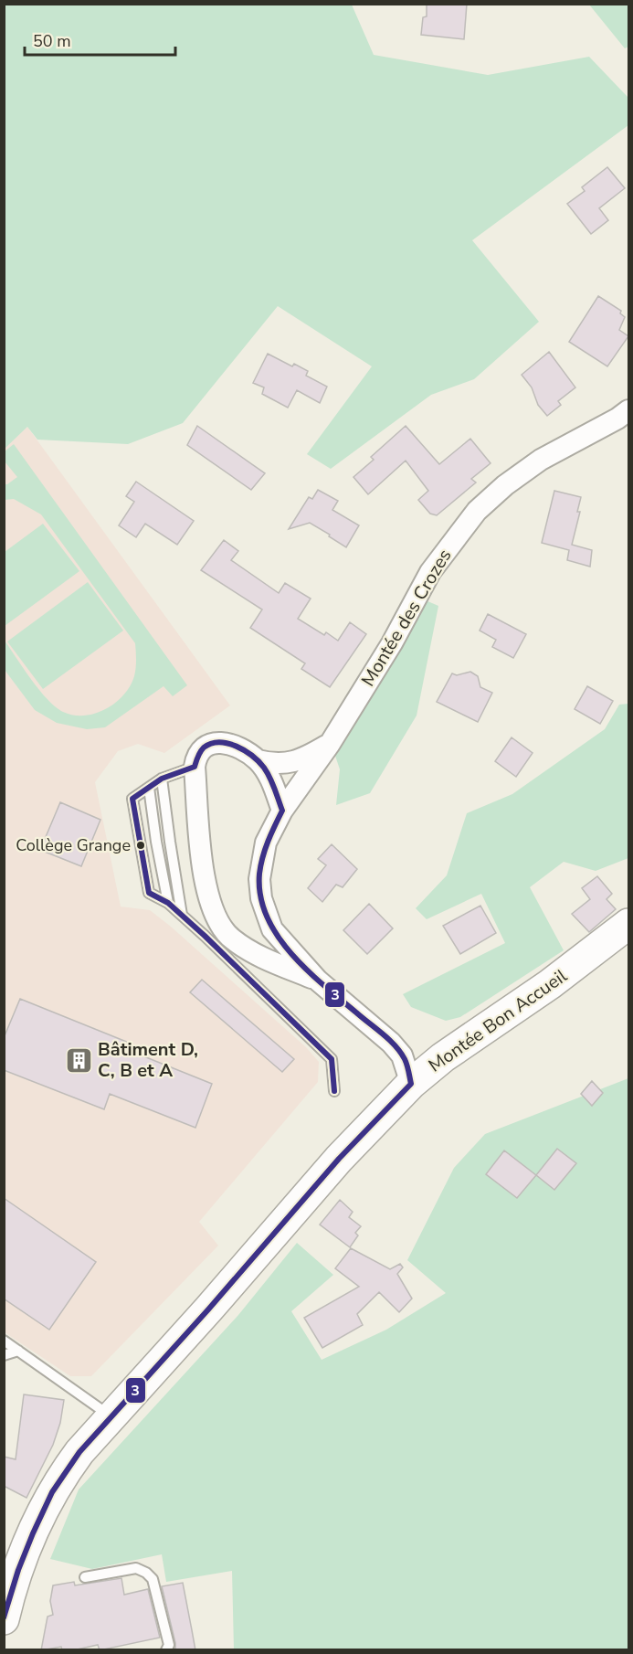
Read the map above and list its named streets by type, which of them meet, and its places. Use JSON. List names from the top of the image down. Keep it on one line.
{"streets":{"main road":["Montée Bon Accueil"],"street":["Montée des Crozes"]},"crossings":[["Montée des Crozes","Montée Bon Accueil"]],"places":{"other":["Collège Grange"],"building":["Bâtiment D, C, B et A"]},"lines":["transit line 3"],"scale_bar":"50 m"}
